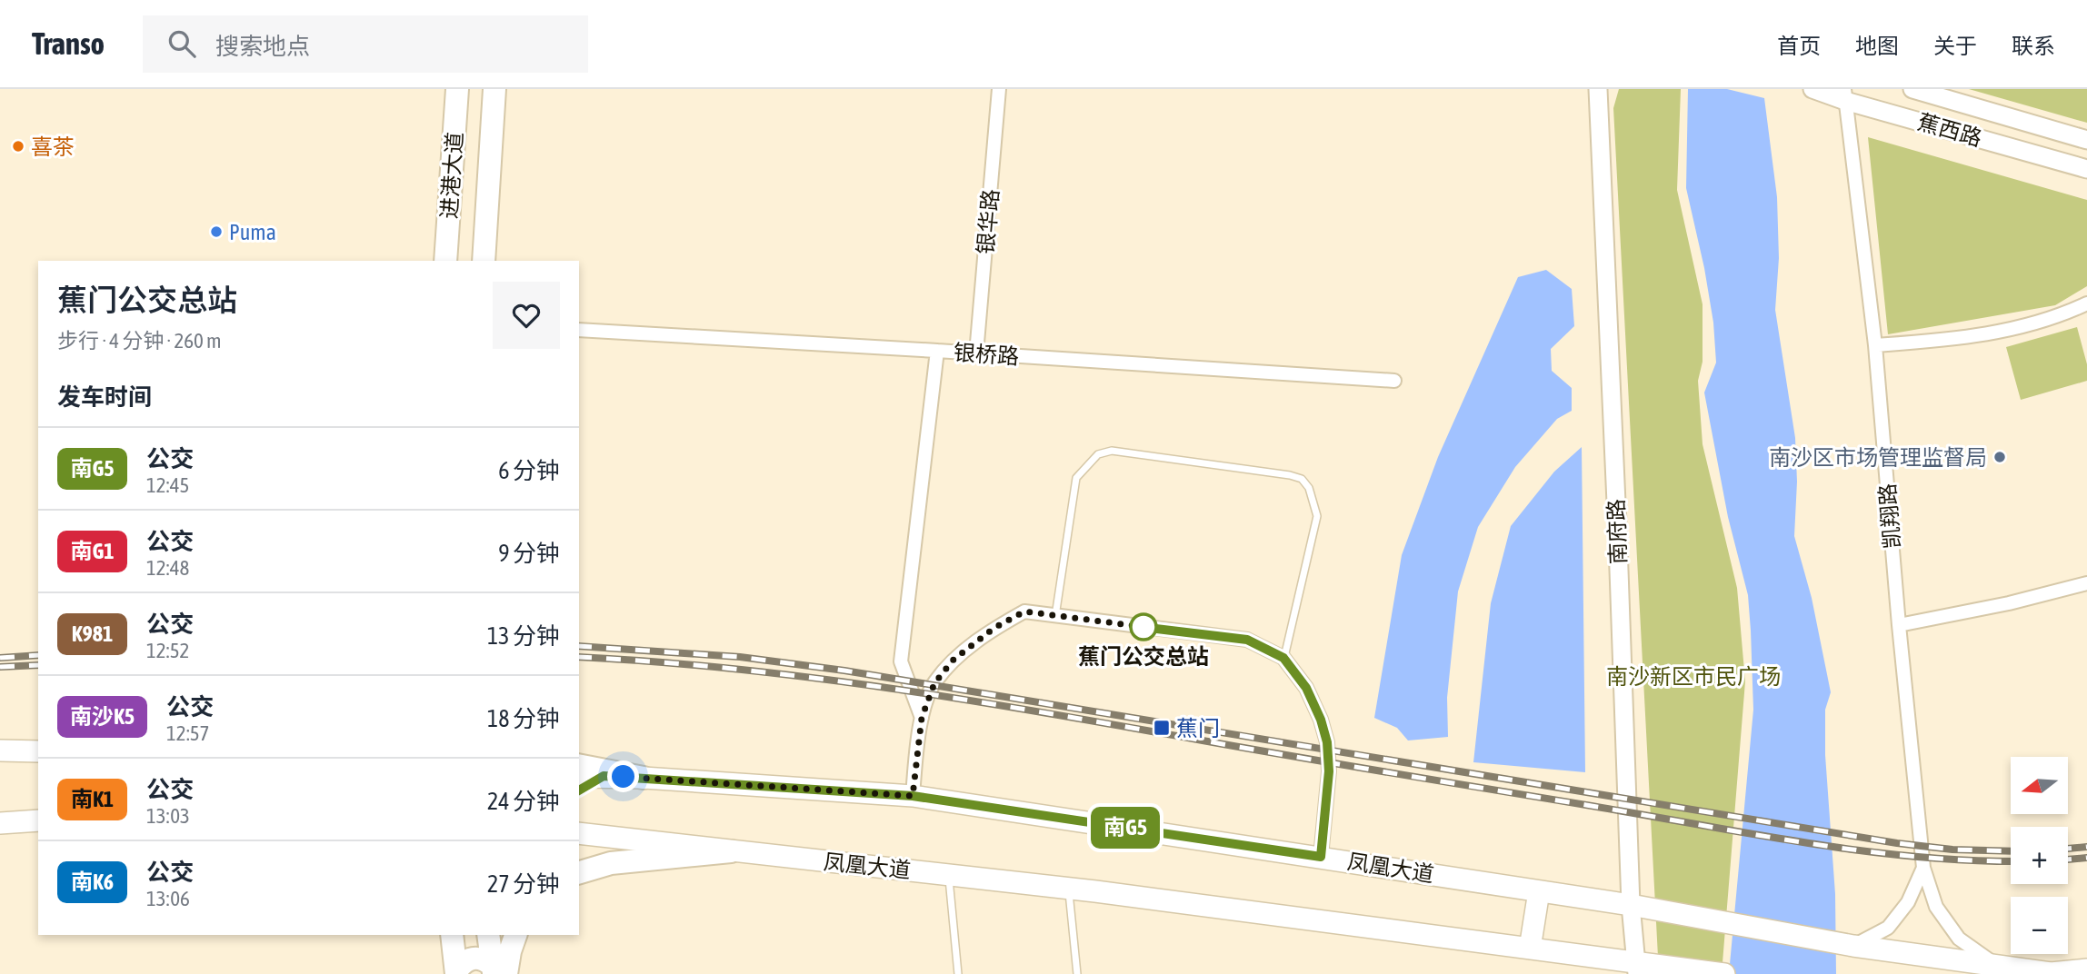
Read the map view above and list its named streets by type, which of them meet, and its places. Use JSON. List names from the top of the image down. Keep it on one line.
{"streets":{"highway":["进港大道"],"main road":["凤凰大道"],"street":["蕉西路","银华路","银桥路","凯翔路","南府路"]},"crossings":[["蕉西路","凯翔路"],["银华路","银桥路"],["凯翔路","凤凰大道"],["南府路","凤凰大道"]],"parks":["南沙新区市民广场"],"places":{"other":["喜茶","Puma","南沙区市场管理监督局","蕉门公交总站"],"transit":["蕉门"]},"lines":["bus line 南G5"],"north":"left","page":{"header":"Transo","search":"搜索地点","nav":["首页","地图","关于","联系"],"on_map":"南G5","heading":[["蕉门公交总站","步行 · 4 分钟 · 260 m"],"发车时间"],"list":[{"mark":"南G5","name":"公交","note":"12:45","value":"6 分钟"},{"mark":"南G1","name":"公交","note":"12:48","value":"9 分钟"},{"mark":"K981","name":"公交","note":"12:52","value":"13 分钟"},{"mark":"南沙K5","name":"公交","note":"12:57","value":"18 分钟"},{"mark":"南K1","name":"公交","note":"13:03","value":"24 分钟"},{"mark":"南K6","name":"公交","note":"13:06","value":"27 分钟"}],"map_buttons":["+","−"]}}
